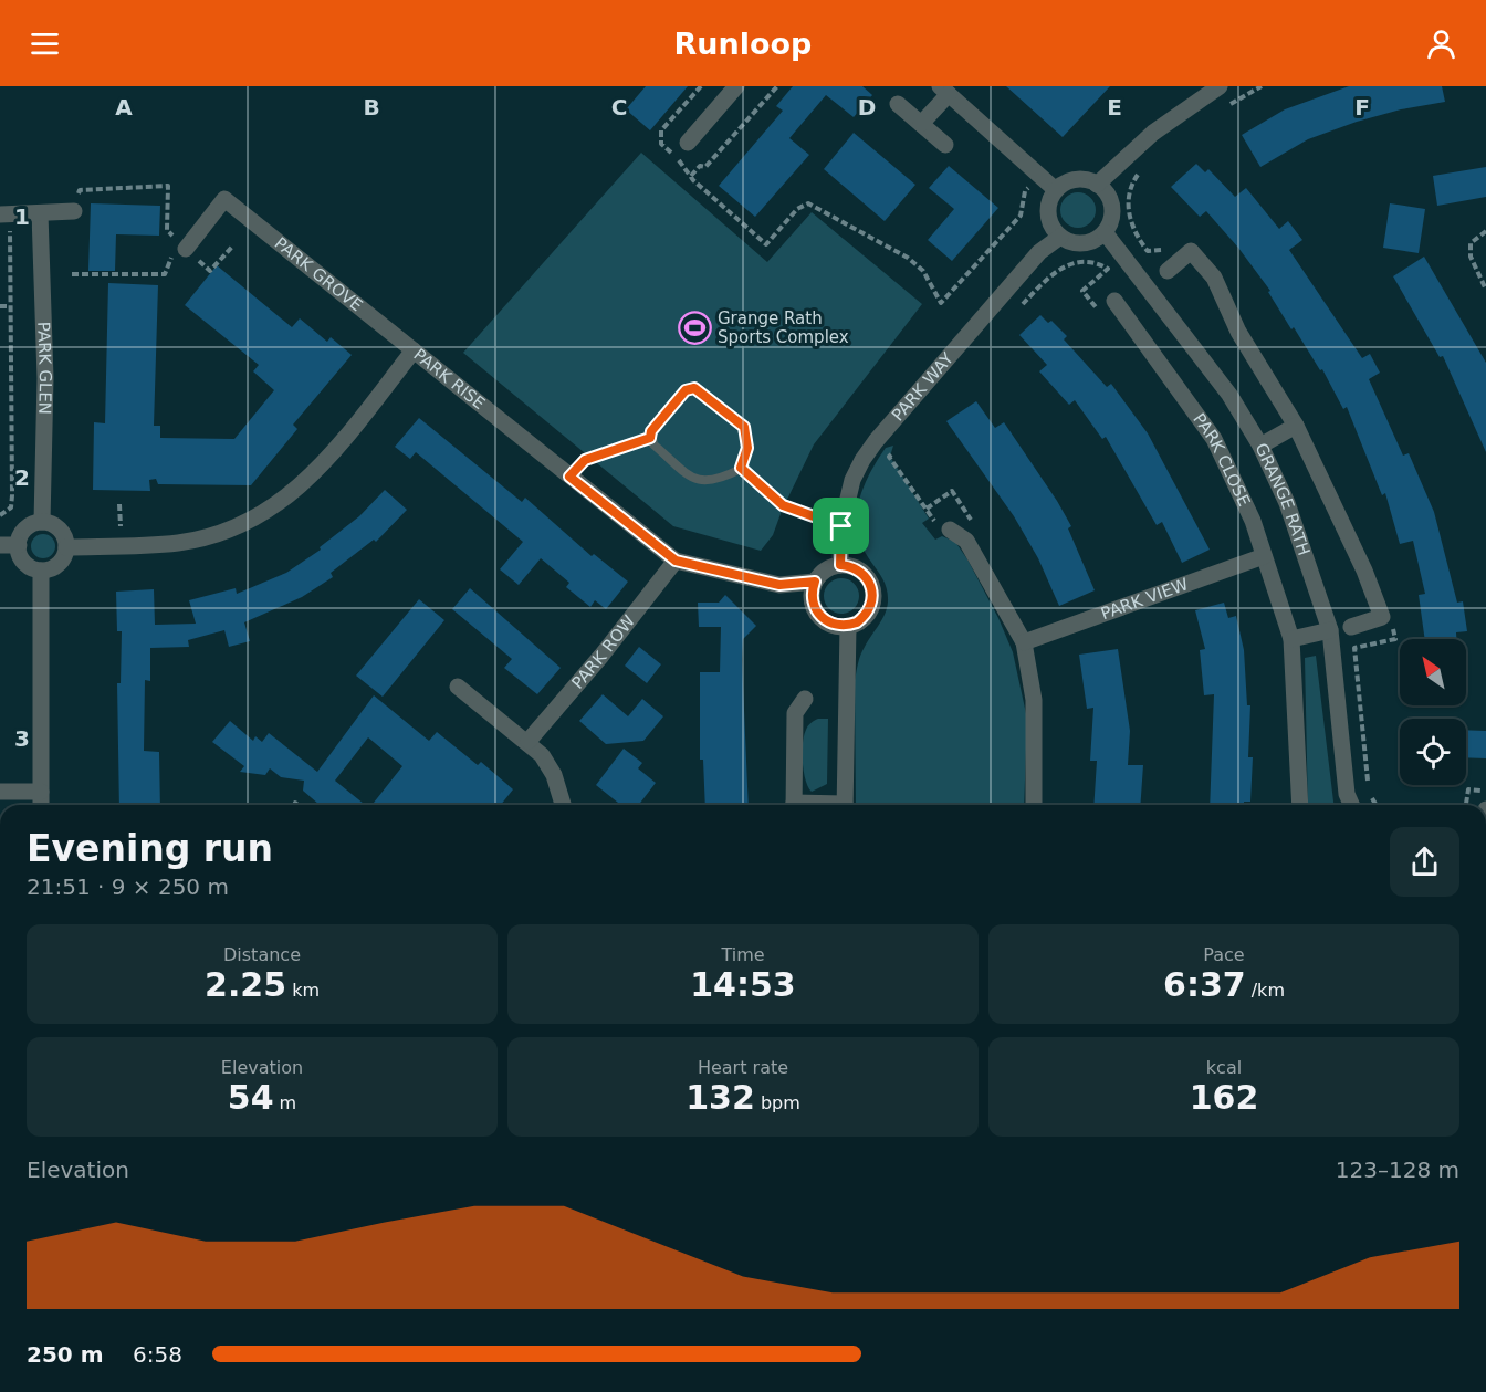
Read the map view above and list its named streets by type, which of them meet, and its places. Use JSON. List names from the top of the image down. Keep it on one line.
{"streets":{"street":["PARK GROVE","PARK GLEN","PARK RISE","PARK WAY","PARK CLOSE","GRANGE RATH","PARK VIEW","PARK ROW"]},"crossings":[["PARK GROVE","PARK RISE"],["PARK GLEN","PARK RISE"],["PARK RISE","PARK WAY"],["PARK RISE","PARK ROW"],["PARK WAY","GRANGE RATH"],["PARK CLOSE","PARK VIEW"]],"places":{"sports":["Grange Rath Sports Complex"]},"north":"top left","page":{"header":"Runloop","heading":["Evening run","21:51 · 9 × 250 m"],"stats":[["Distance","2.25 km"],["Time","14:53"],["Pace","6:37 /km"],["Elevation","54 m"],["Heart rate","132 bpm"],["kcal","162"]],"chart":["Elevation","123–128 m"],"list":[{"name":"250 m","note":"6:58"}]},"grid":{"columns":["A","B","C","D","E","F"],"rows":["1","2","3"]}}
